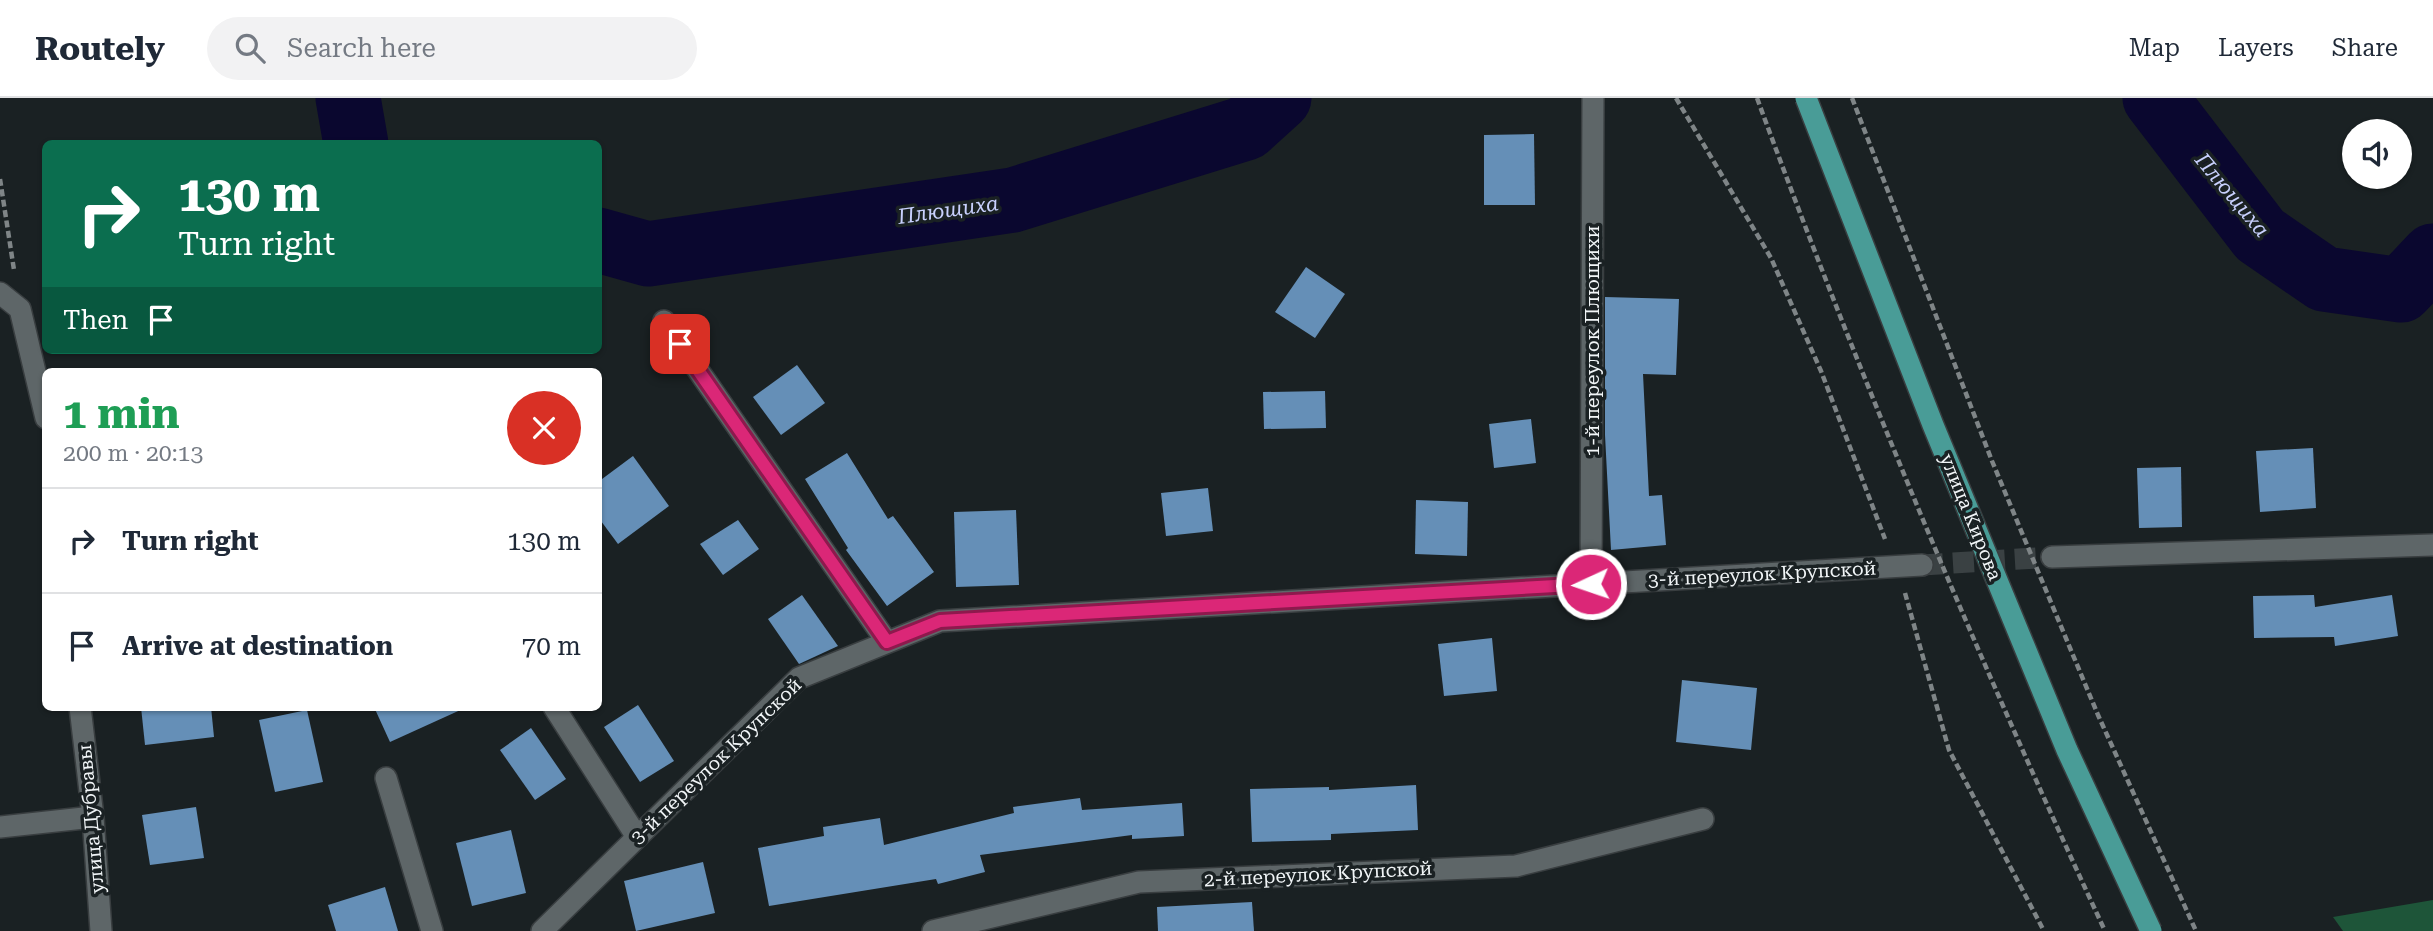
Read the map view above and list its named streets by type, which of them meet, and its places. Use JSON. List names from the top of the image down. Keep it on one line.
{"streets":{"main road":["улица Кирова"],"street":["1-й переулок Плющихи","3-й переулок Крупской","улица Дубравы","2-й переулок Крупской"]},"crossings":[["1-й переулок Плющихи","3-й переулок Крупской"]],"water":["Плющиха"],"page":{"header":"Routely","search":"Search here","nav":["Map","Layers","Share"],"turn":["130 m","Turn right"],"then":"Then","heading":["1 min","200 m · 20:13"],"list":[{"name":"Turn right","value":"130 m"},{"name":"Arrive at destination","value":"70 m"}]}}
